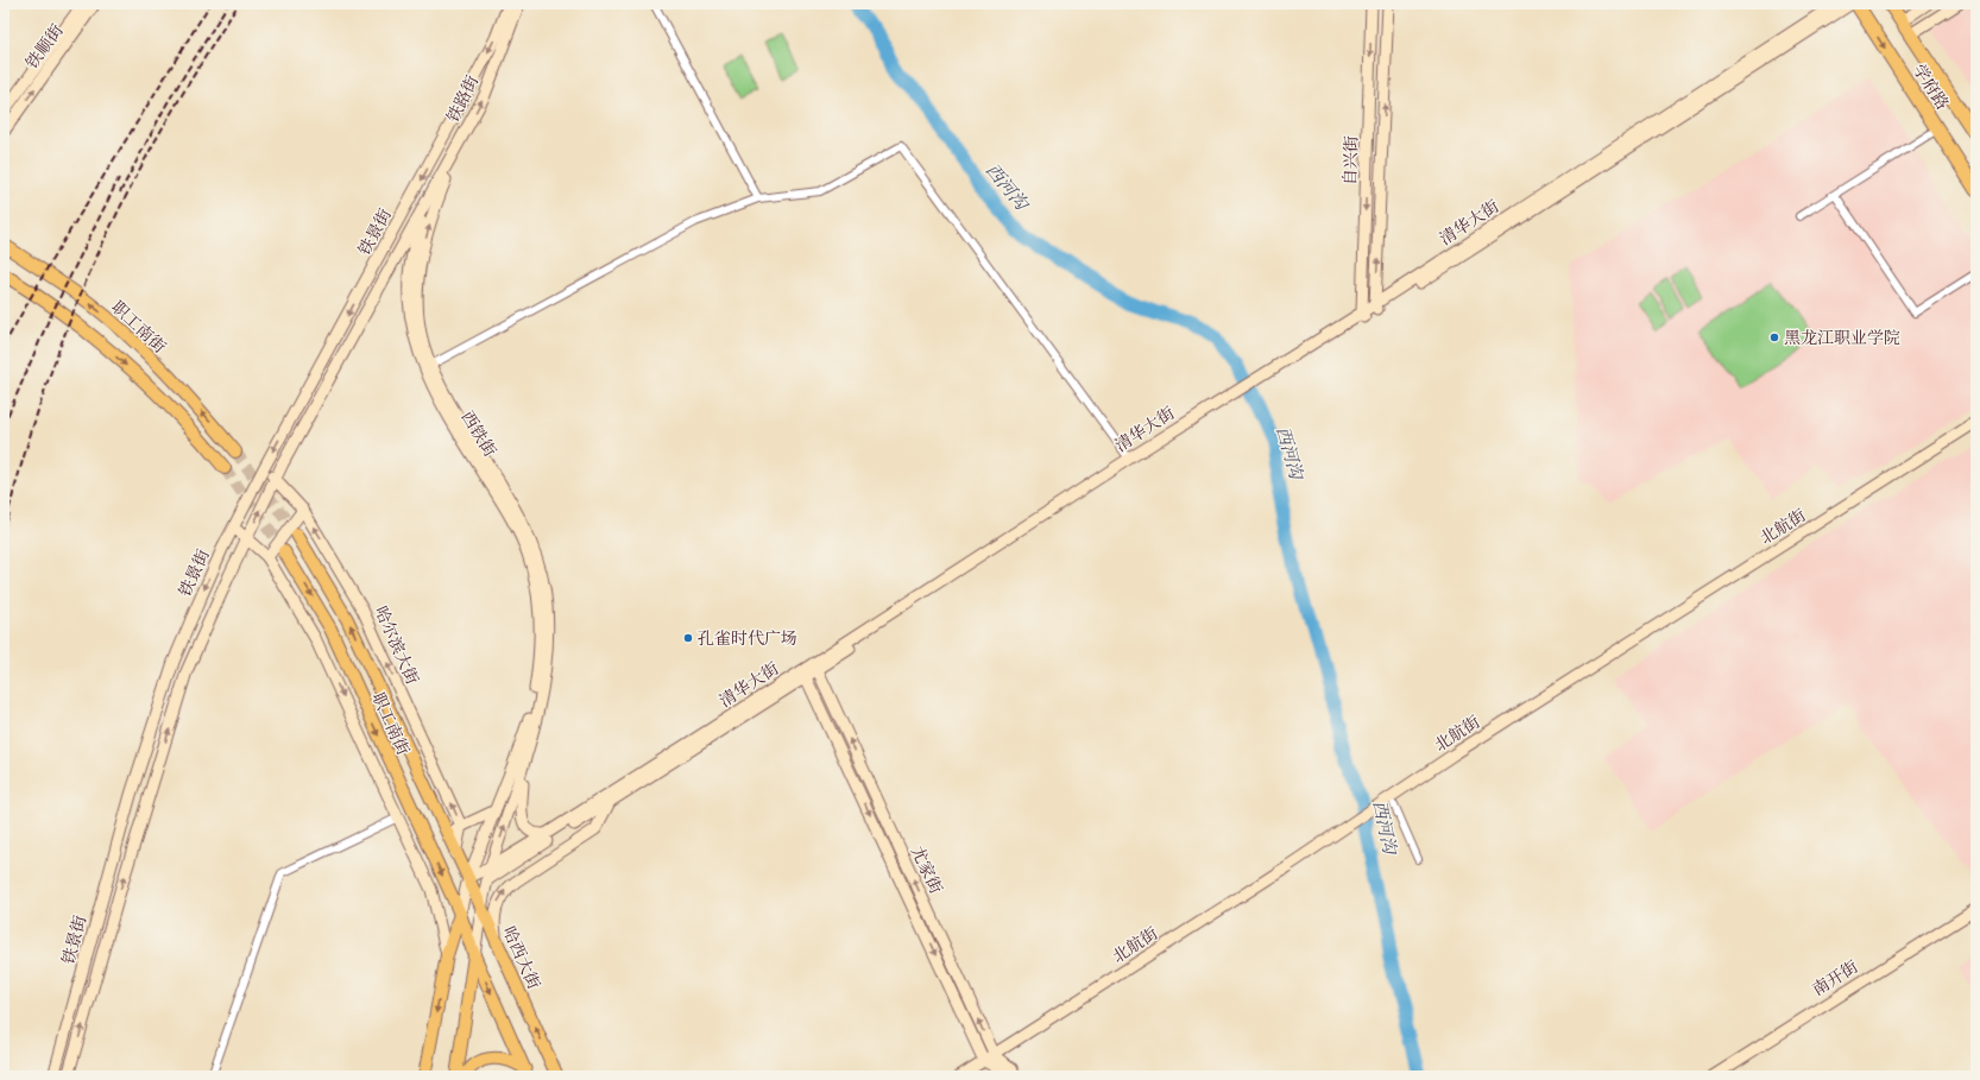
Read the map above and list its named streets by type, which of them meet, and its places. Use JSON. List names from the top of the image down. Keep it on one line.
{"streets":{"highway":["学府路"],"main road":["铁顺街","铁路街","自兴街","清华大街","铁景街","职工南街","西铁街","北航街","哈尔滨大街","尤家街","哈西大街","南开街"]},"crossings":[["铁路街","铁景街"],["铁路街","西铁街"],["自兴街","清华大街"],["清华大街","尤家街"],["清华大街","哈西大街"],["铁景街","西铁街"],["铁景街","哈尔滨大街"],["职工南街","哈西大街"],["北航街","尤家街"]],"water":["西河沟"],"places":["黑龙江职业学院","孔雀时代广场"]}
